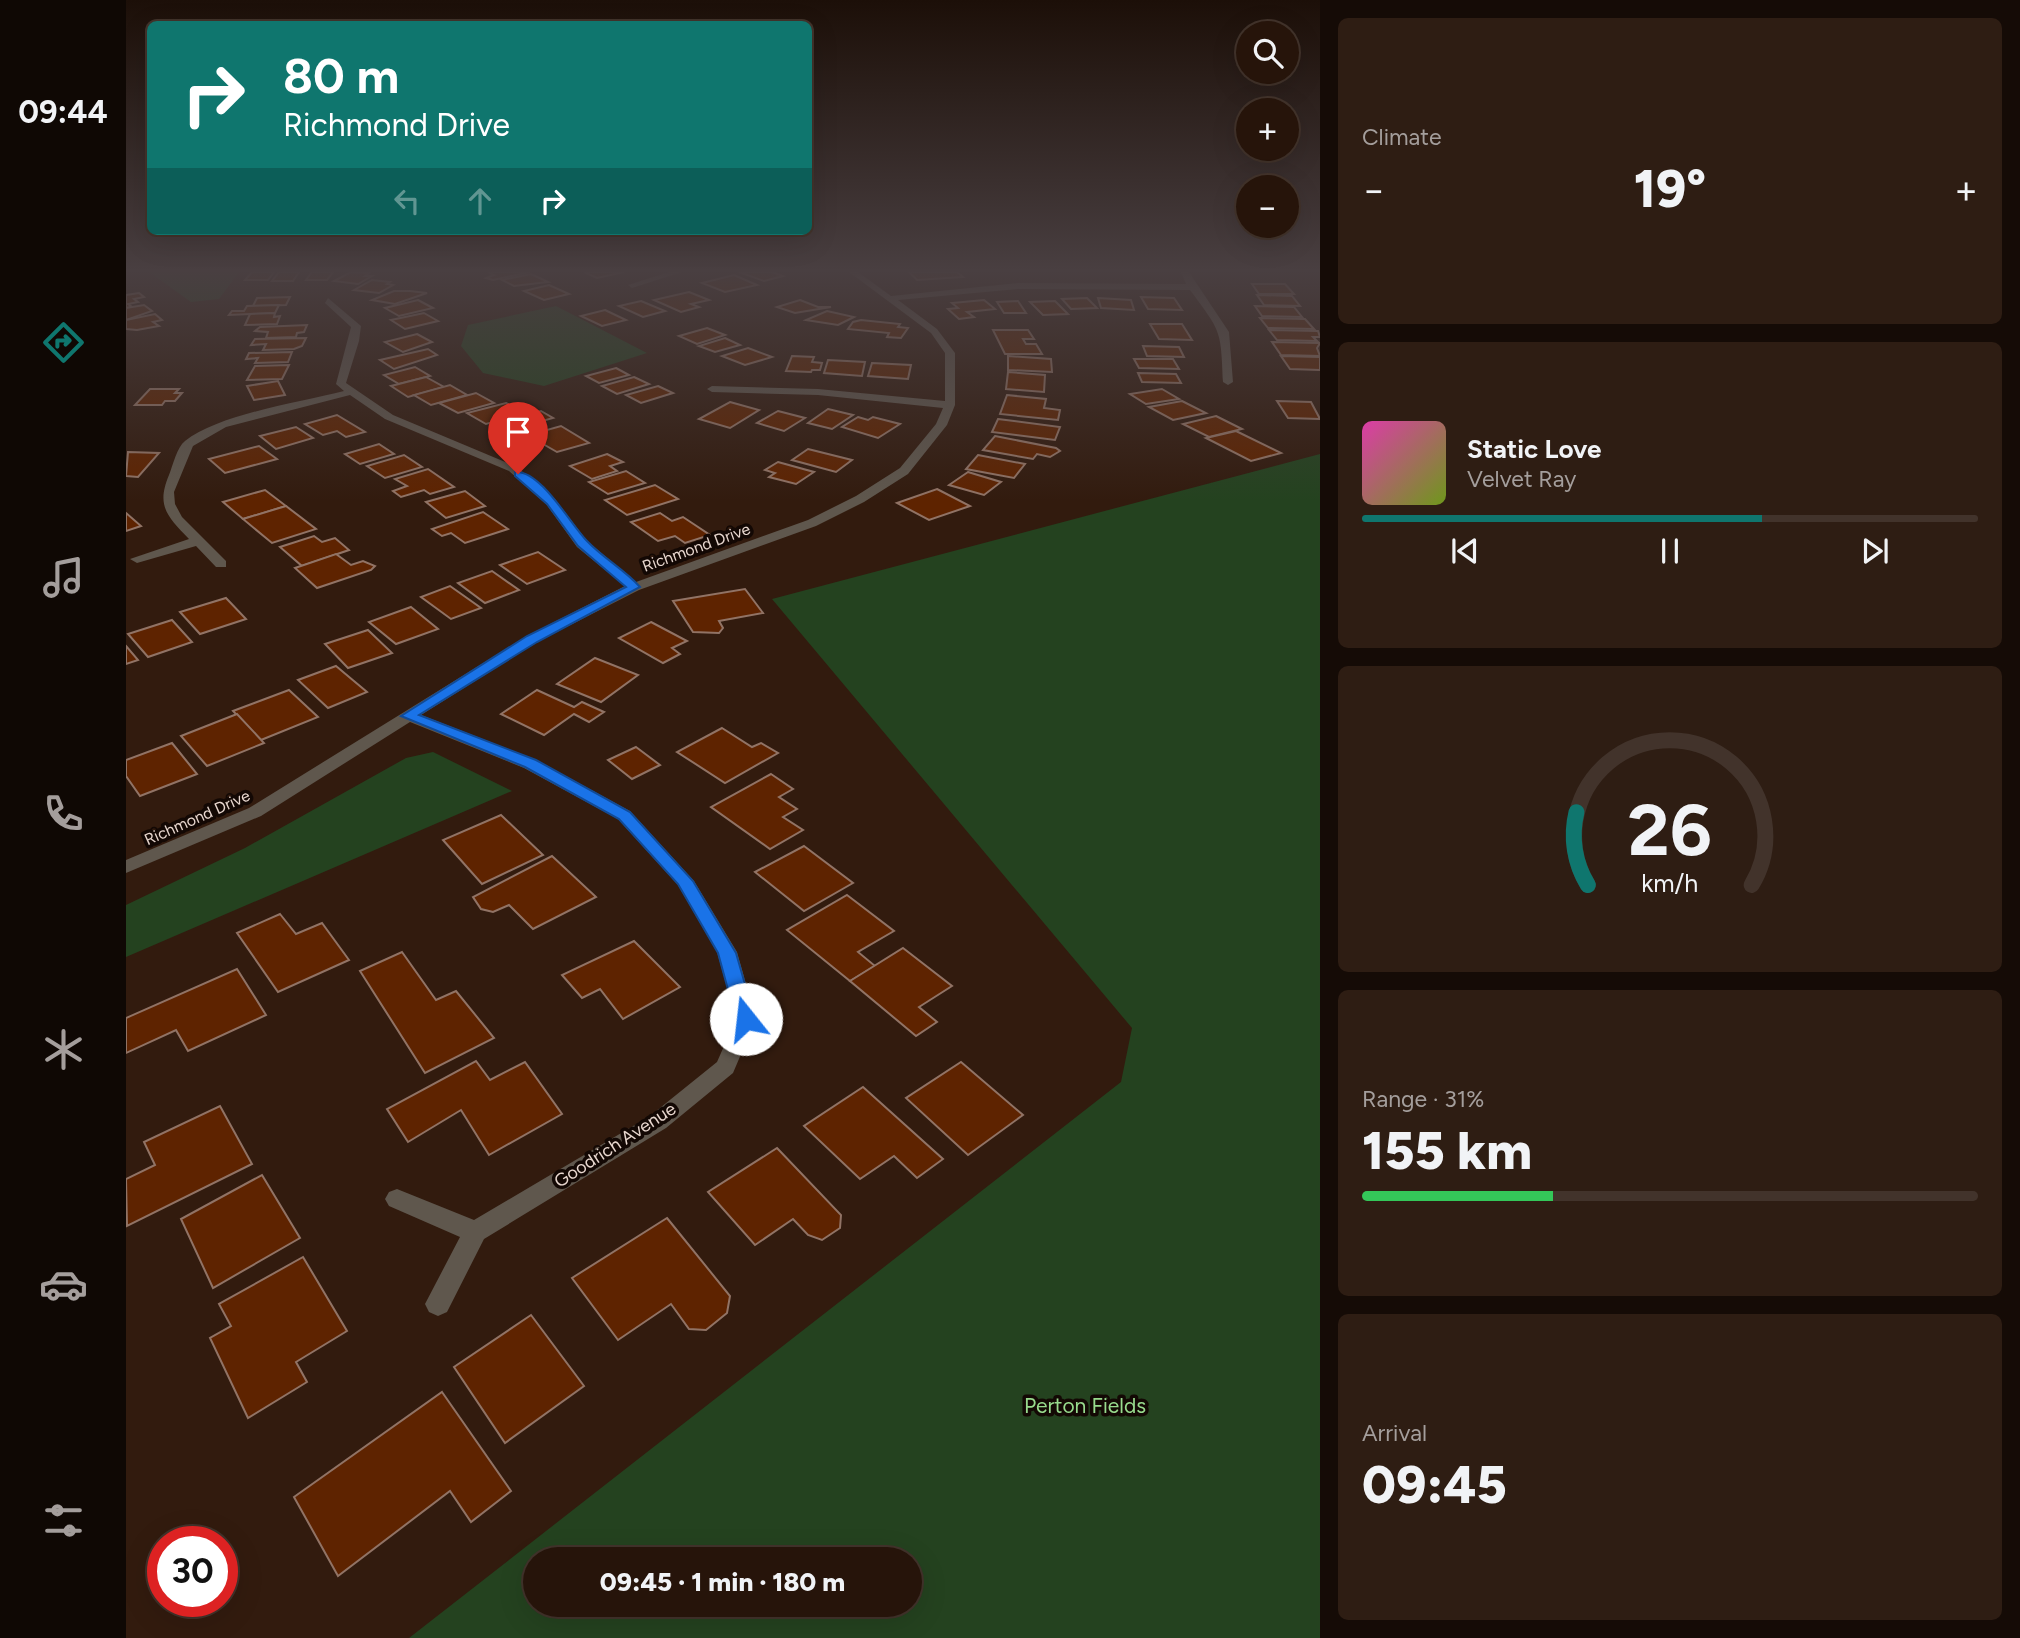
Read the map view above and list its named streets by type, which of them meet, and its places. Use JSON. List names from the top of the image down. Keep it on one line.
{"streets":{"street":["Richmond Drive","Goodrich Avenue"]},"crossings":[["Richmond Drive","Goodrich Avenue"]],"parks":["Perton Fields"],"page":{"tabs":"09:44","tile":["Climate",["Range · 31%","155 km"],["Arrival","09:45"]],"map_buttons":["+","−"],"turn":["80 m","Richmond Drive"],"heat":["−","19°","+"],"song":["Static Love","Velvet Ray"],"limit":"30","trip":"09:45 · 1 min · 180 m","gauge":["26","km/h"]}}
